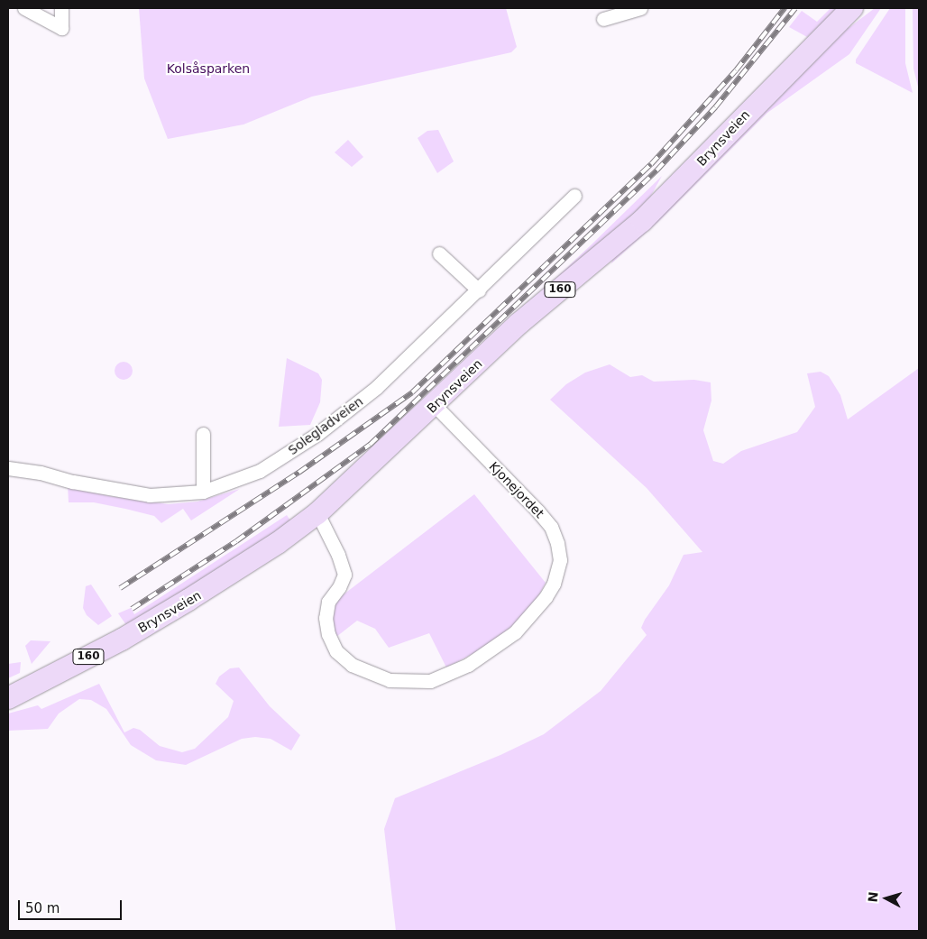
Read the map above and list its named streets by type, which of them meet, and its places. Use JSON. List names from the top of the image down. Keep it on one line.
{"streets":{"main road":["Brynsveien","160"],"street":["Solegladveien","Kjonejordet"]},"crossings":[["Brynsveien","Kjonejordet"]],"parks":["Kolsåsparken"],"scale_bar":"50 m","north":"left"}
